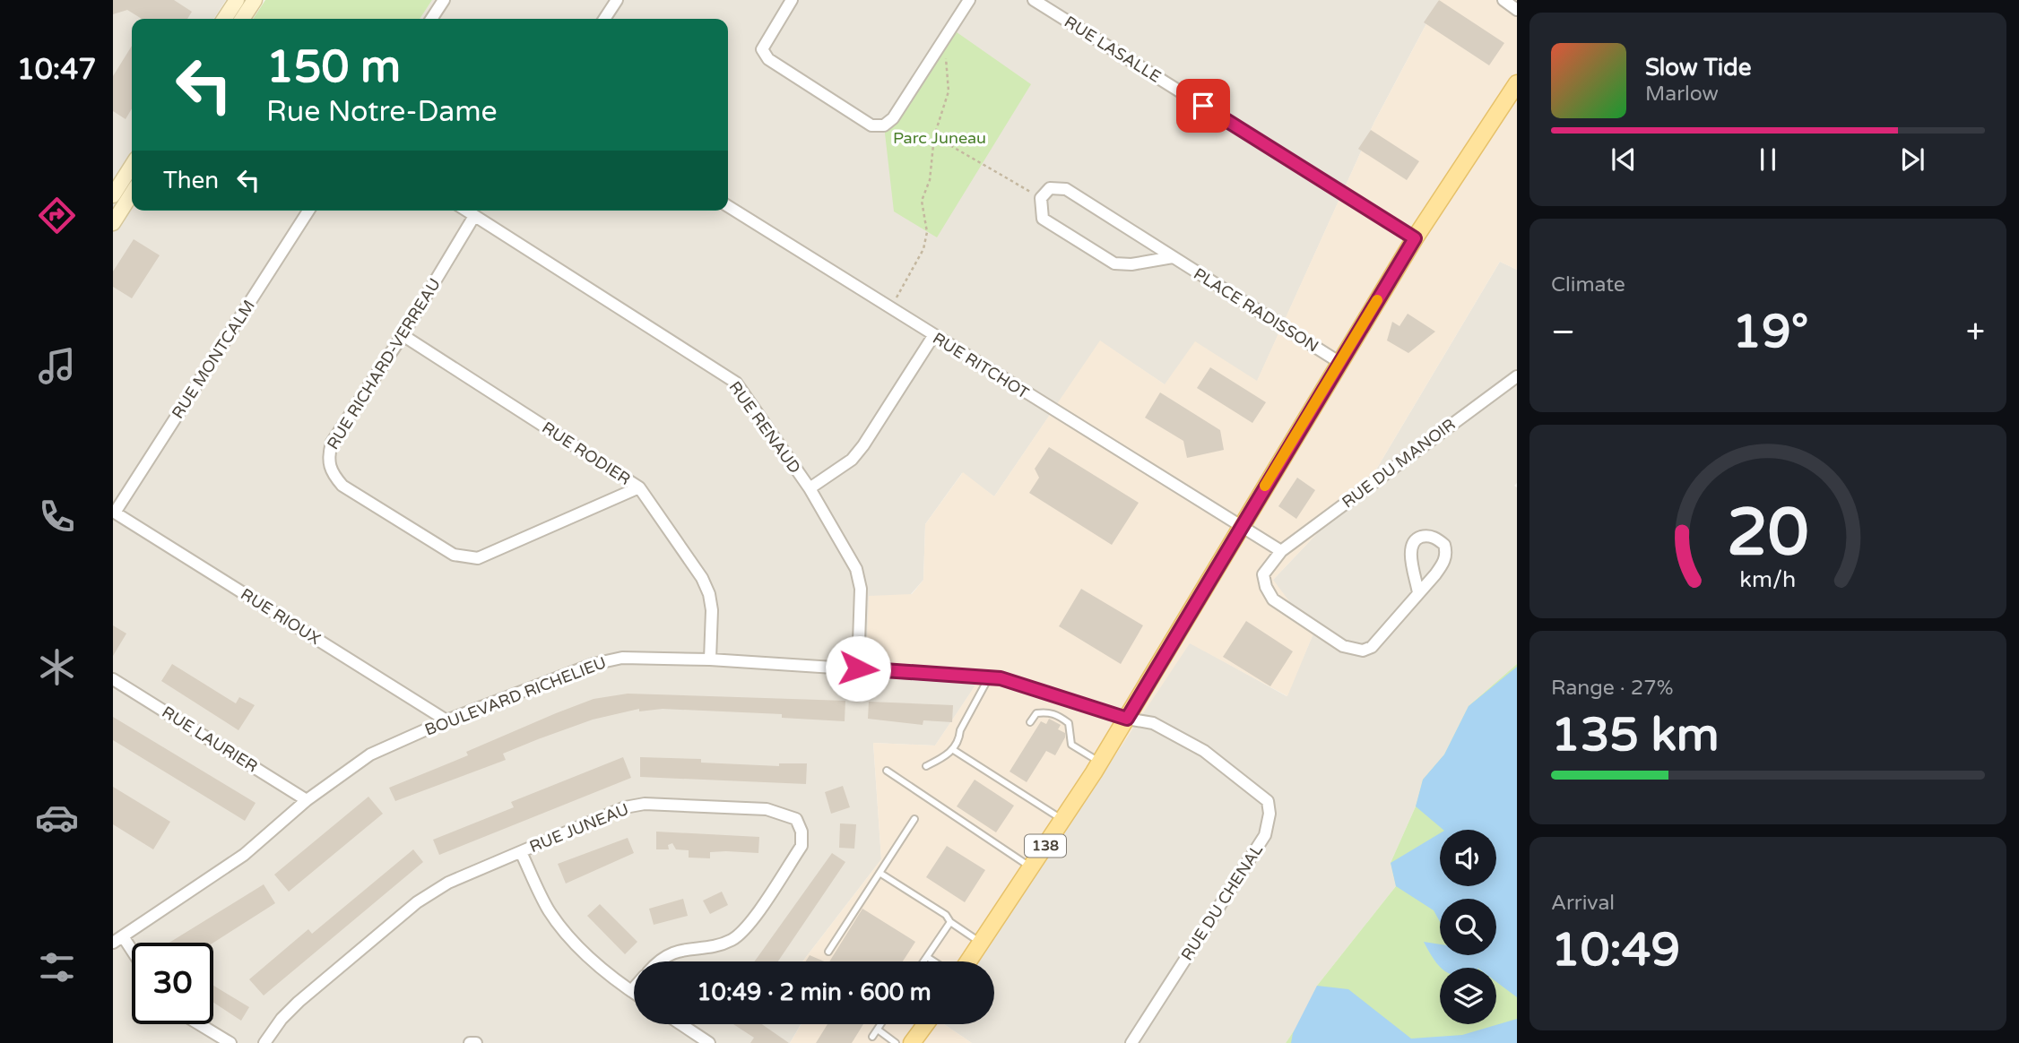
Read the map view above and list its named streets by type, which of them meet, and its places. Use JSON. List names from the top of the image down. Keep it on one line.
{"streets":{"main road":["138"],"street":["RUE LASALLE","PLACE RADISSON","RUE MONTCALM","RUE RICHARD-VERREAU","RUE RITCHOT","RUE RENAUD","RUE RODIER","RUE DU MANOIR","RUE RIOUX","BOULEVARD RICHELIEU","RUE LAURIER","RUE JUNEAU","RUE DU CHENAL"]},"crossings":[["RUE LASALLE","138"],["PLACE RADISSON","138"],["RUE MONTCALM","RUE RIOUX"],["RUE RICHARD-VERREAU","RUE RENAUD"],["RUE RICHARD-VERREAU","RUE RODIER"],["RUE RITCHOT","RUE DU MANOIR"],["RUE RITCHOT","138"],["RUE RENAUD","BOULEVARD RICHELIEU"],["RUE RODIER","BOULEVARD RICHELIEU"],["RUE RIOUX","BOULEVARD RICHELIEU"],["BOULEVARD RICHELIEU","RUE LAURIER"],["BOULEVARD RICHELIEU","138"],["BOULEVARD RICHELIEU","RUE DU CHENAL"],["138","RUE DU CHENAL"]],"parks":["Parc Juneau"],"page":{"tabs":"10:47","turn":["150 m","Rue Notre-Dame"],"song":["Slow Tide","Marlow"],"then":"Then","tile":["Climate",["Range · 27%","135 km"],["Arrival","10:49"]],"heat":["−","19°","+"],"limit":"30","trip":"10:49 · 2 min · 600 m","gauge":["20","km/h"]}}
